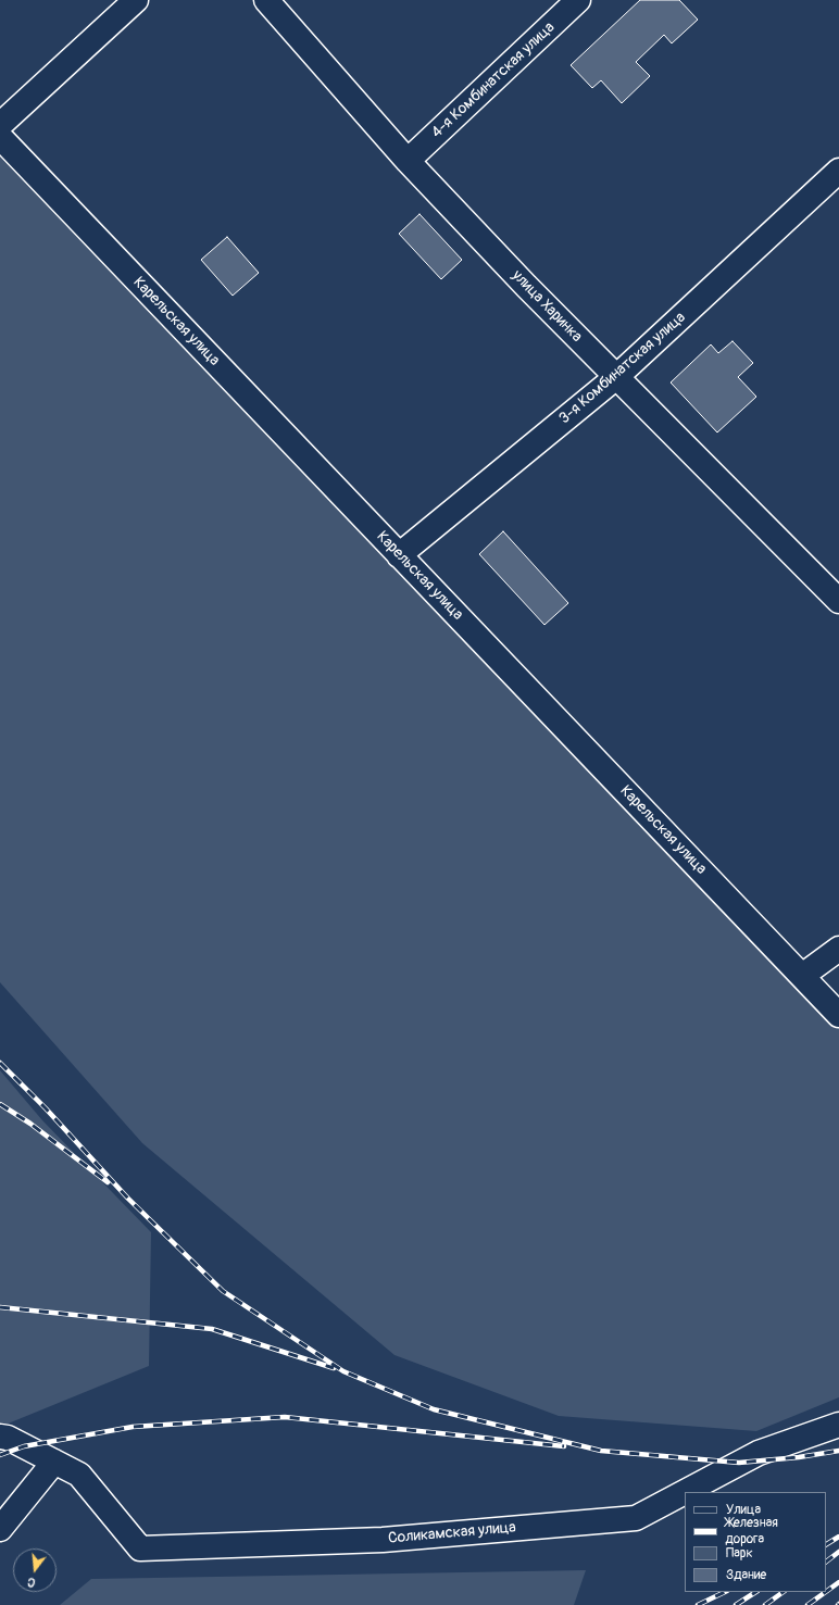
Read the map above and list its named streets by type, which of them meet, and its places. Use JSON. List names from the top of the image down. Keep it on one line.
{"streets":{"street":["4-я Комбинатская улица","улица Харинка","Карельская улица","3-я Комбинатская улица","Соликамская улица"]},"crossings":[["4-я Комбинатская улица","улица Харинка"],["улица Харинка","3-я Комбинатская улица"],["Карельская улица","3-я Комбинатская улица"]],"legend":["Улица","Железная дорога","Парк","Здание"],"north":"bottom"}
